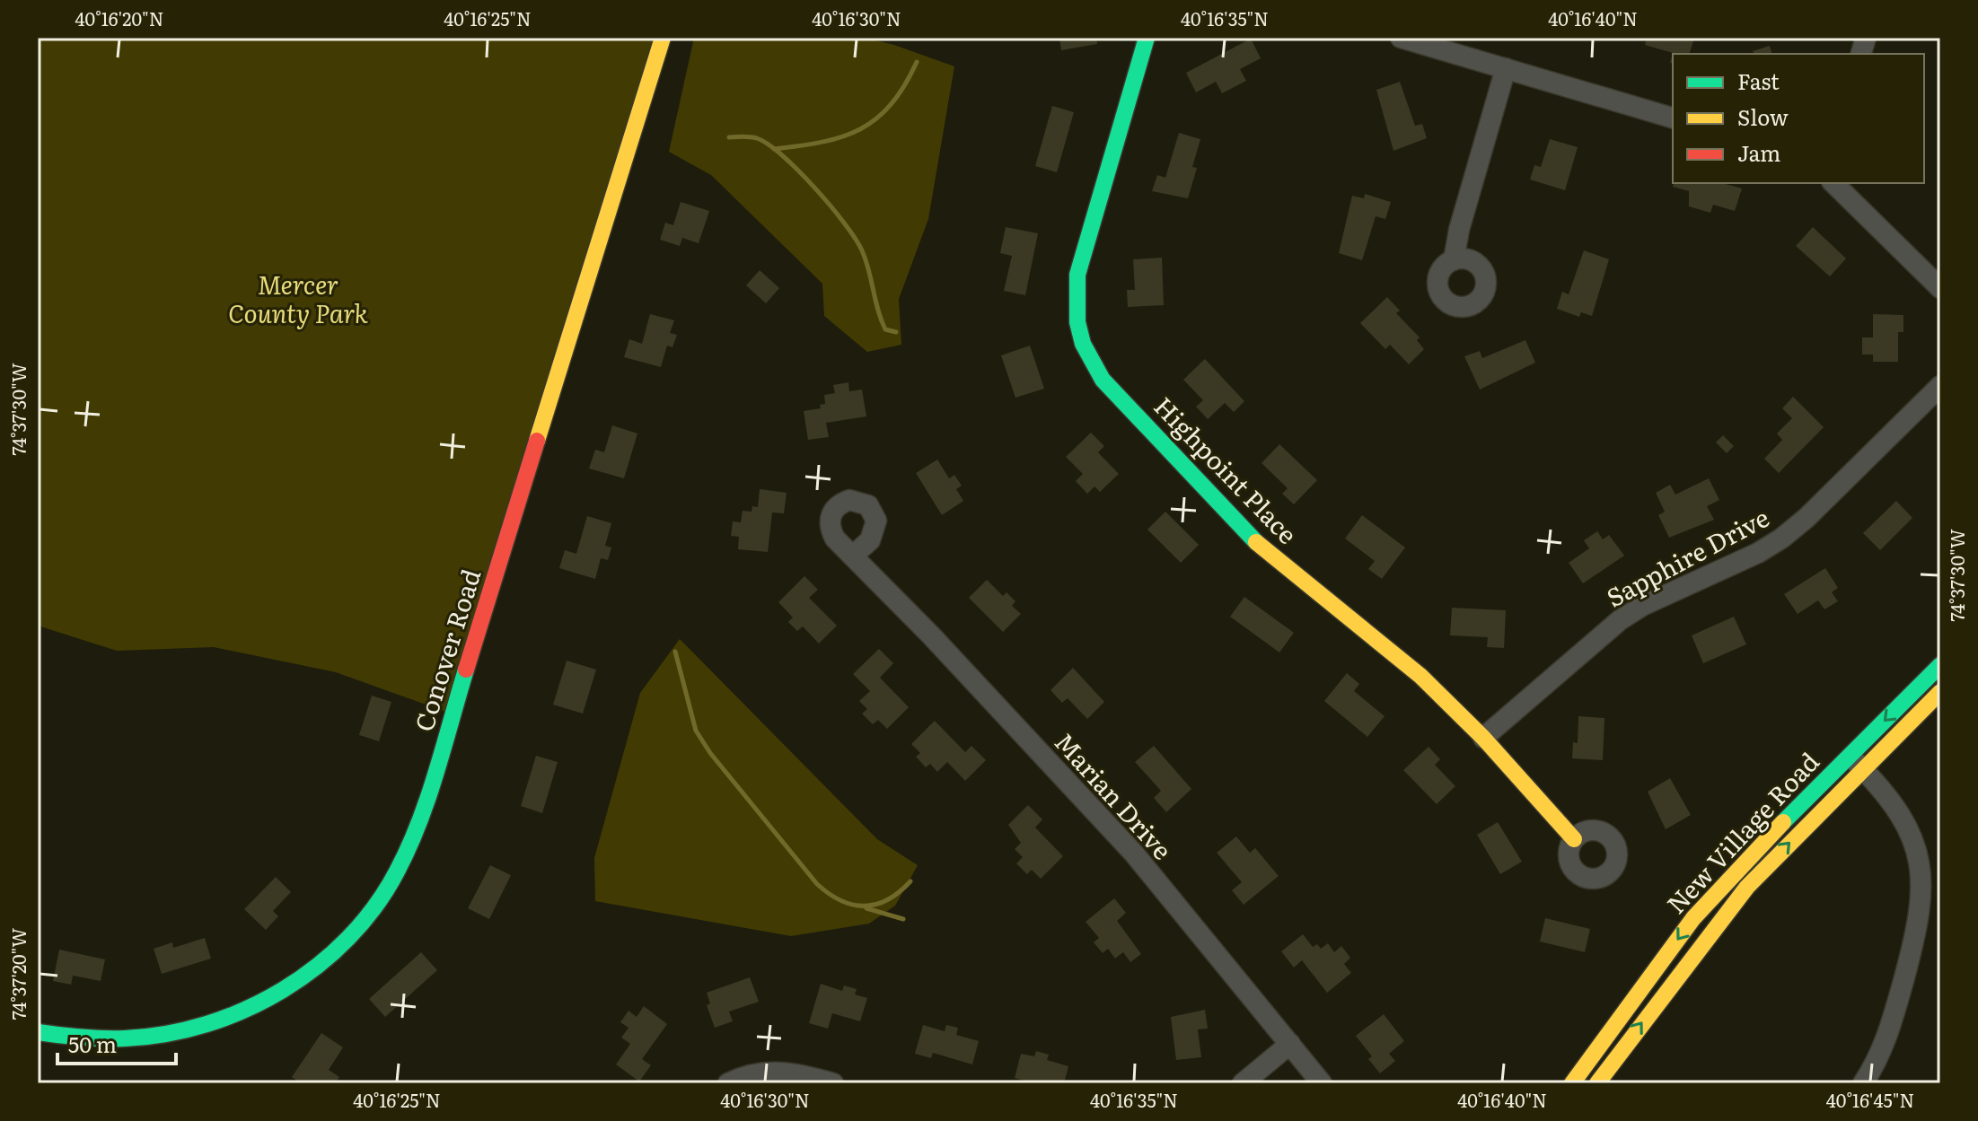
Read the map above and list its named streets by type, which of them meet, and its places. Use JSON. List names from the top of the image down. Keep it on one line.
{"streets":{"street":["Highpoint Place","Sapphire Drive","Conover Road","Marian Drive","New Village Road"]},"crossings":[["Highpoint Place","Sapphire Drive"]],"parks":["Mercer County Park"],"legend":["Fast","Slow","Jam"],"scale_bar":"50 m","coordinates":["40°16'20\"N","40°16'25\"N","40°16'30\"N","40°16'35\"N","40°16'40\"N","74°37'30\"W","74°37'20\"W","40°16'45\"N"]}
